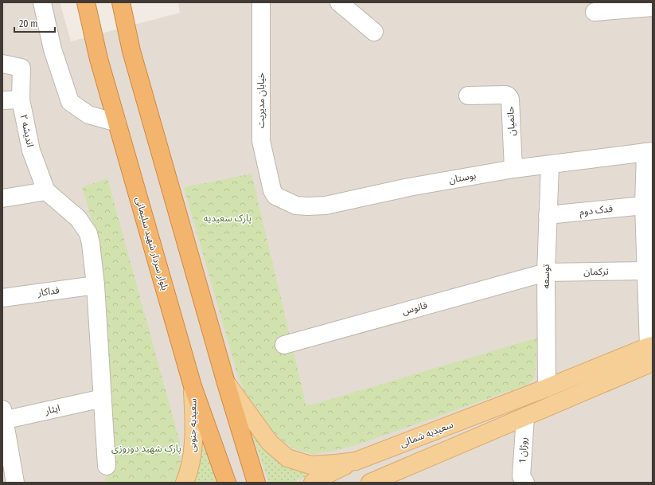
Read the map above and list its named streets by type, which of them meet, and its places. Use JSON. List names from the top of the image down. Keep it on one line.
{"streets":{"highway":["بلوار سردار شهید سلیمانی"],"main road":["سعیدیه جنوبی","سعیدیه شمالی"],"street":["خیابان مدیریت","حاتمیان","اندیشه ۲","بوستان","فدک دوم","ترکمان","توسعه","فداکار","فانوس","ایثار","روژان 1"]},"crossings":[["خیابان مدیریت","بوستان"],["حاتمیان","بوستان"],["بوستان","توسعه"],["فدک دوم","توسعه"],["بلوار سردار شهید سلیمانی","سعیدیه جنوبی"],["ترکمان","توسعه"],["ترکمان","فانوس"],["توسعه","فانوس"],["توسعه","سعیدیه شمالی"]],"parks":["پارک سعیدیه","پارک شهید دوروزی"],"scale_bar":"20 m"}
